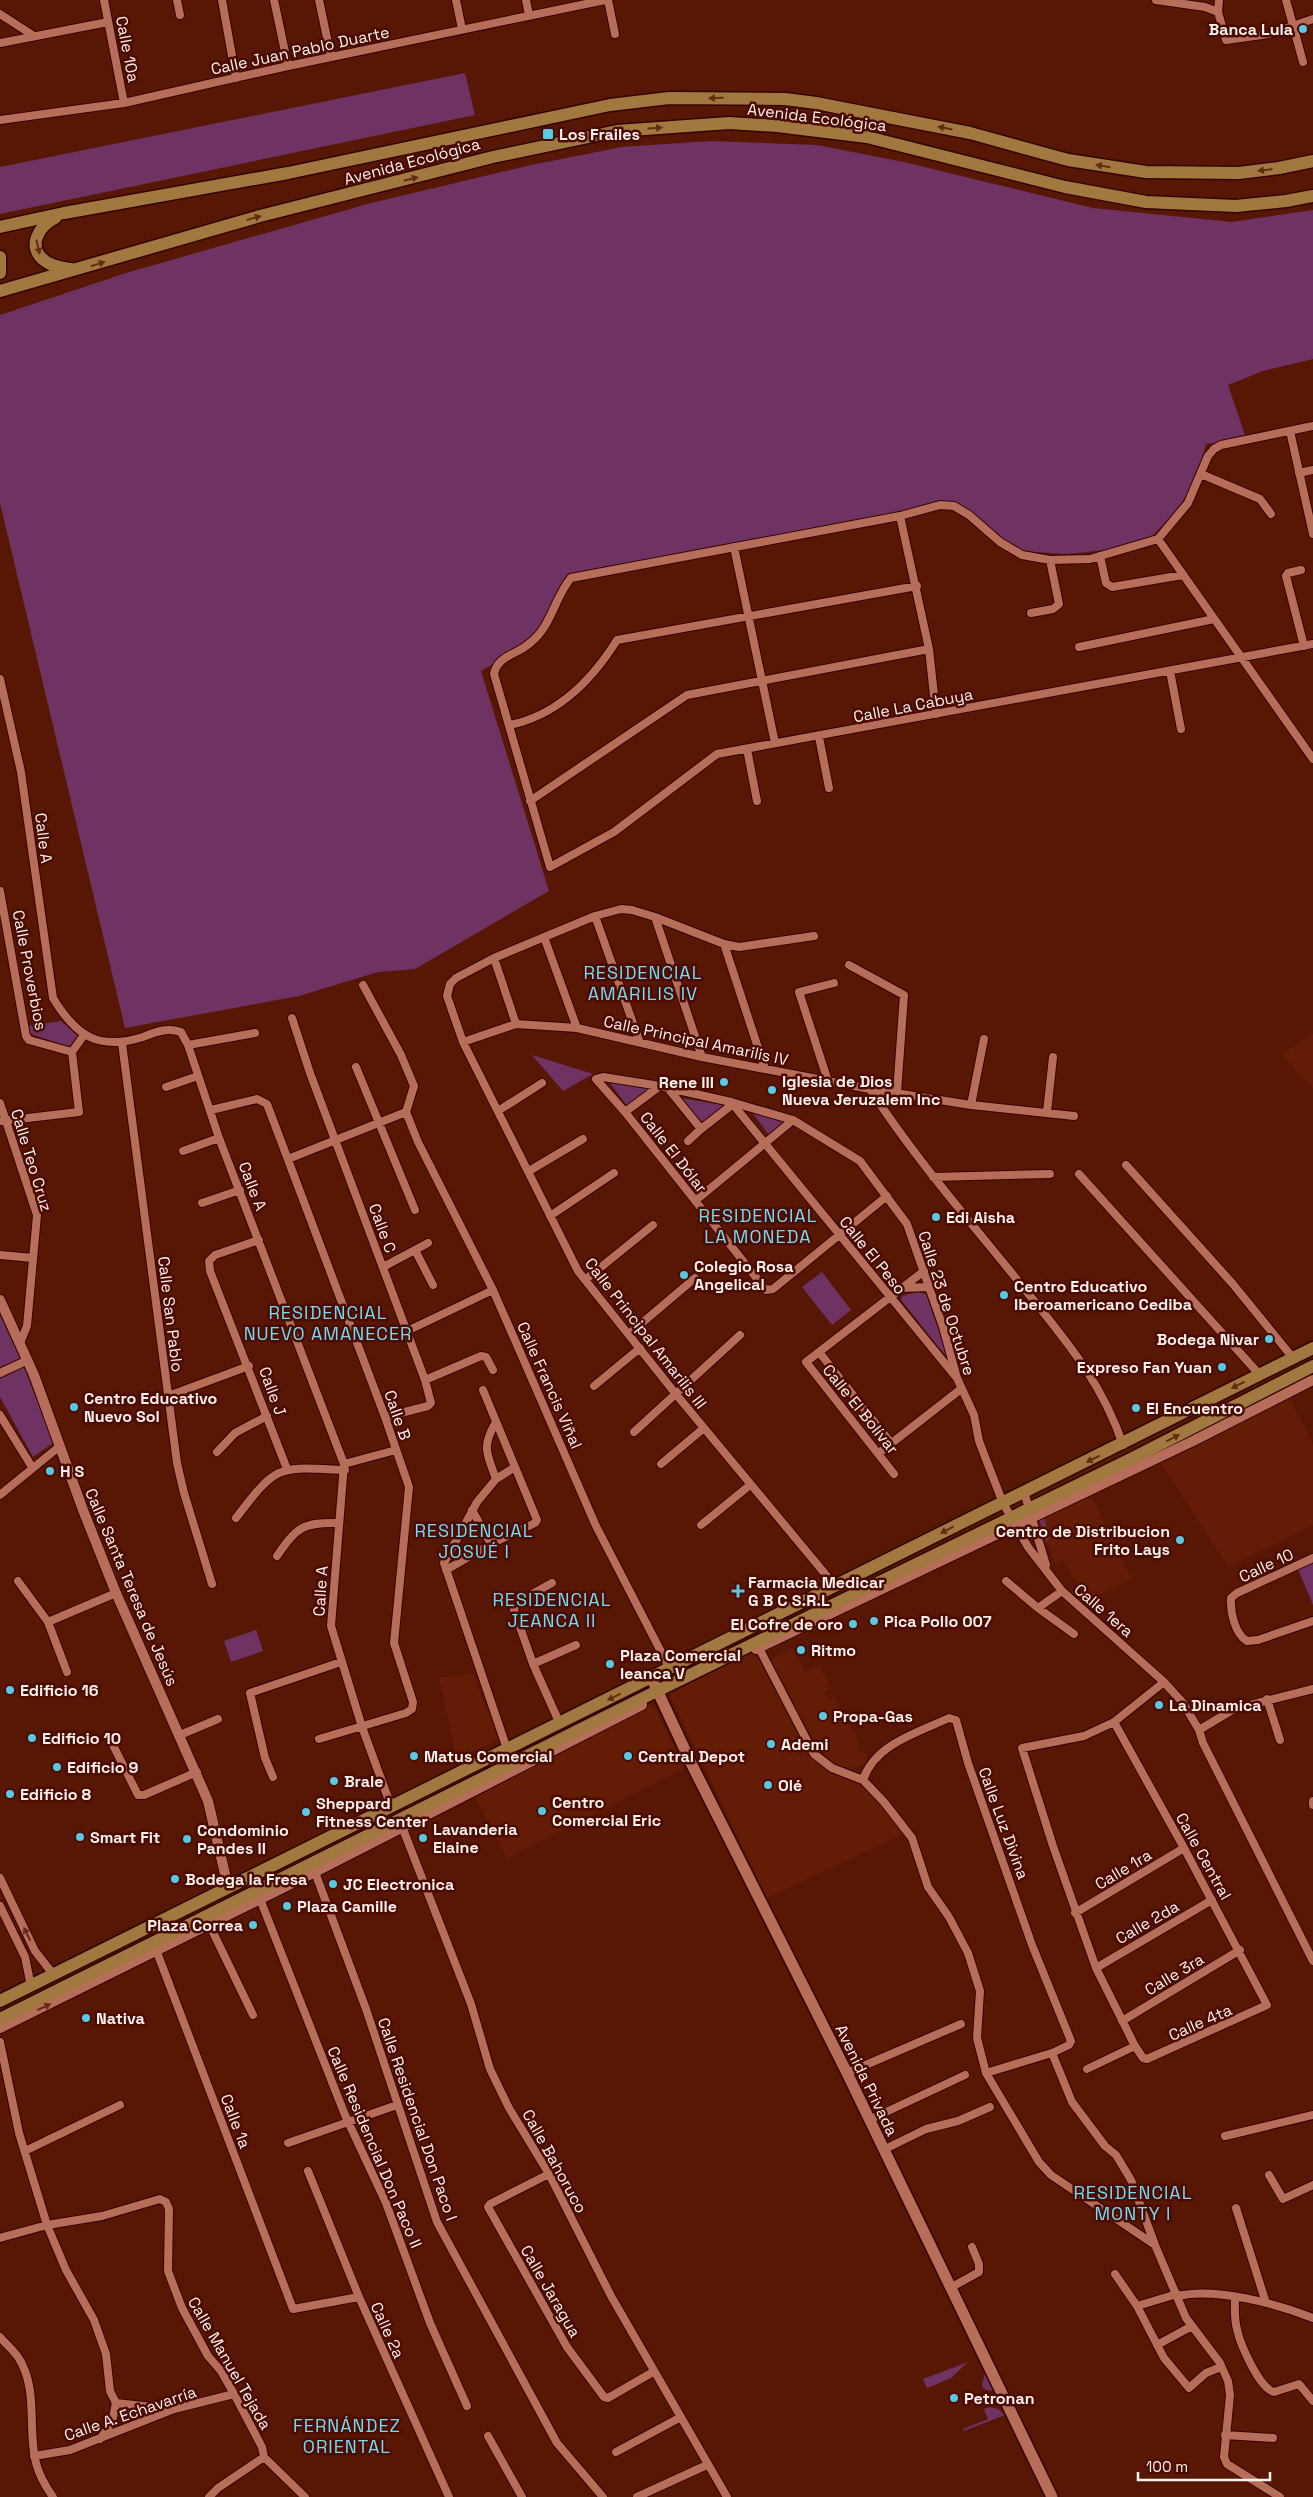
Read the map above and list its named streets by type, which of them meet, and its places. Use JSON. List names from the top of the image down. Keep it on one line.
{"streets":{"main road":["Avenida Ecológica","Avenida Privada"],"street":["Calle 10a","Calle Juan Pablo Duarte","Calle La Cabuya","Calle A","Calle Proverbios","Calle Principal Amarilis IV","Calle El Dólar","Calle Teo Cruz","Calle C","Calle El Peso","Calle 23 de Octubre","Calle San Pablo","Calle Principal Amarilis III","Calle Francis Viñal","Calle J","Calle El Bolívar","Calle B","Calle 10","Calle Santa Teresa de Jesús","Calle 1era","Calle Luz Divina","Calle Central","Calle 1ra","Calle 2da","Calle 3ra","Calle 4ta","Calle Residencial Don Paco I","Calle 1a","Calle Residencial Don Paco II","Calle Bahoruco","Calle Jaragua","Calle 2a","Calle Manuel Tejada","Calle A. Echavarría"]},"crossings":[["Calle 10a","Calle Juan Pablo Duarte"],["Calle A","Calle San Pablo"],["Calle A","Calle J"],["Calle A","Calle B"],["Calle Principal Amarilis IV","Calle Principal Amarilis III"],["Calle El Dólar","Calle El Peso"],["Calle El Dólar","Calle 23 de Octubre"],["Calle Teo Cruz","Calle Santa Teresa de Jesús"],["Calle C","Calle B"],["Calle El Peso","Calle 23 de Octubre"],["Calle 23 de Octubre","Calle 1era"],["Calle Central","Calle 1ra"],["Calle Central","Calle 2da"],["Calle Central","Calle 3ra"],["Calle Central","Calle 4ta"],["Calle 1a","Calle 2a"],["Calle Bahoruco","Calle Jaragua"],["Calle Manuel Tejada","Calle A. Echavarría"]],"districts":["RESIDENCIAL AMARILIS IV","RESIDENCIAL LA MONEDA","RESIDENCIAL NUEVO AMANECER","RESIDENCIAL JOSUÉ I","RESIDENCIAL JEANCA II","RESIDENCIAL MONTY I","FERNÁNDEZ ORIENTAL"],"places":{"other":["Banca Lula","Rene III","Iglesia de Dios Nueva Jeruzalem Inc","Edi Aisha","Colegio Rosa Angelical","Centro Educativo Iberoamericano Cediba","Bodega Nivar","Expreso Fan Yuan","Centro Educativo Nuevo Sol","El Encuentro","H S","Centro de Distribucion Frito Lays","Pica Pollo 007","El Cofre de oro","Ritmo","Plaza Comercial Ieanca V","Edificio 16","La Dinamica","Propa-Gas","Edificio 10","Ademi","Matus Comercial","Central Depot","Edificio 9","Brale","Olé","Edificio 8","Centro Comercial Eric","Sheppard Fitness Center","Smart Fit","Lavanderia Elaine","Condominio Pandes II","Bodega la Fresa","JC Electronica","Plaza Camille","Plaza Correa","Nativa","Petronan"],"transit":["Los Frailes"],"health":["Farmacia Medicar G B C S.R.L"]},"scale_bar":"100 m"}
